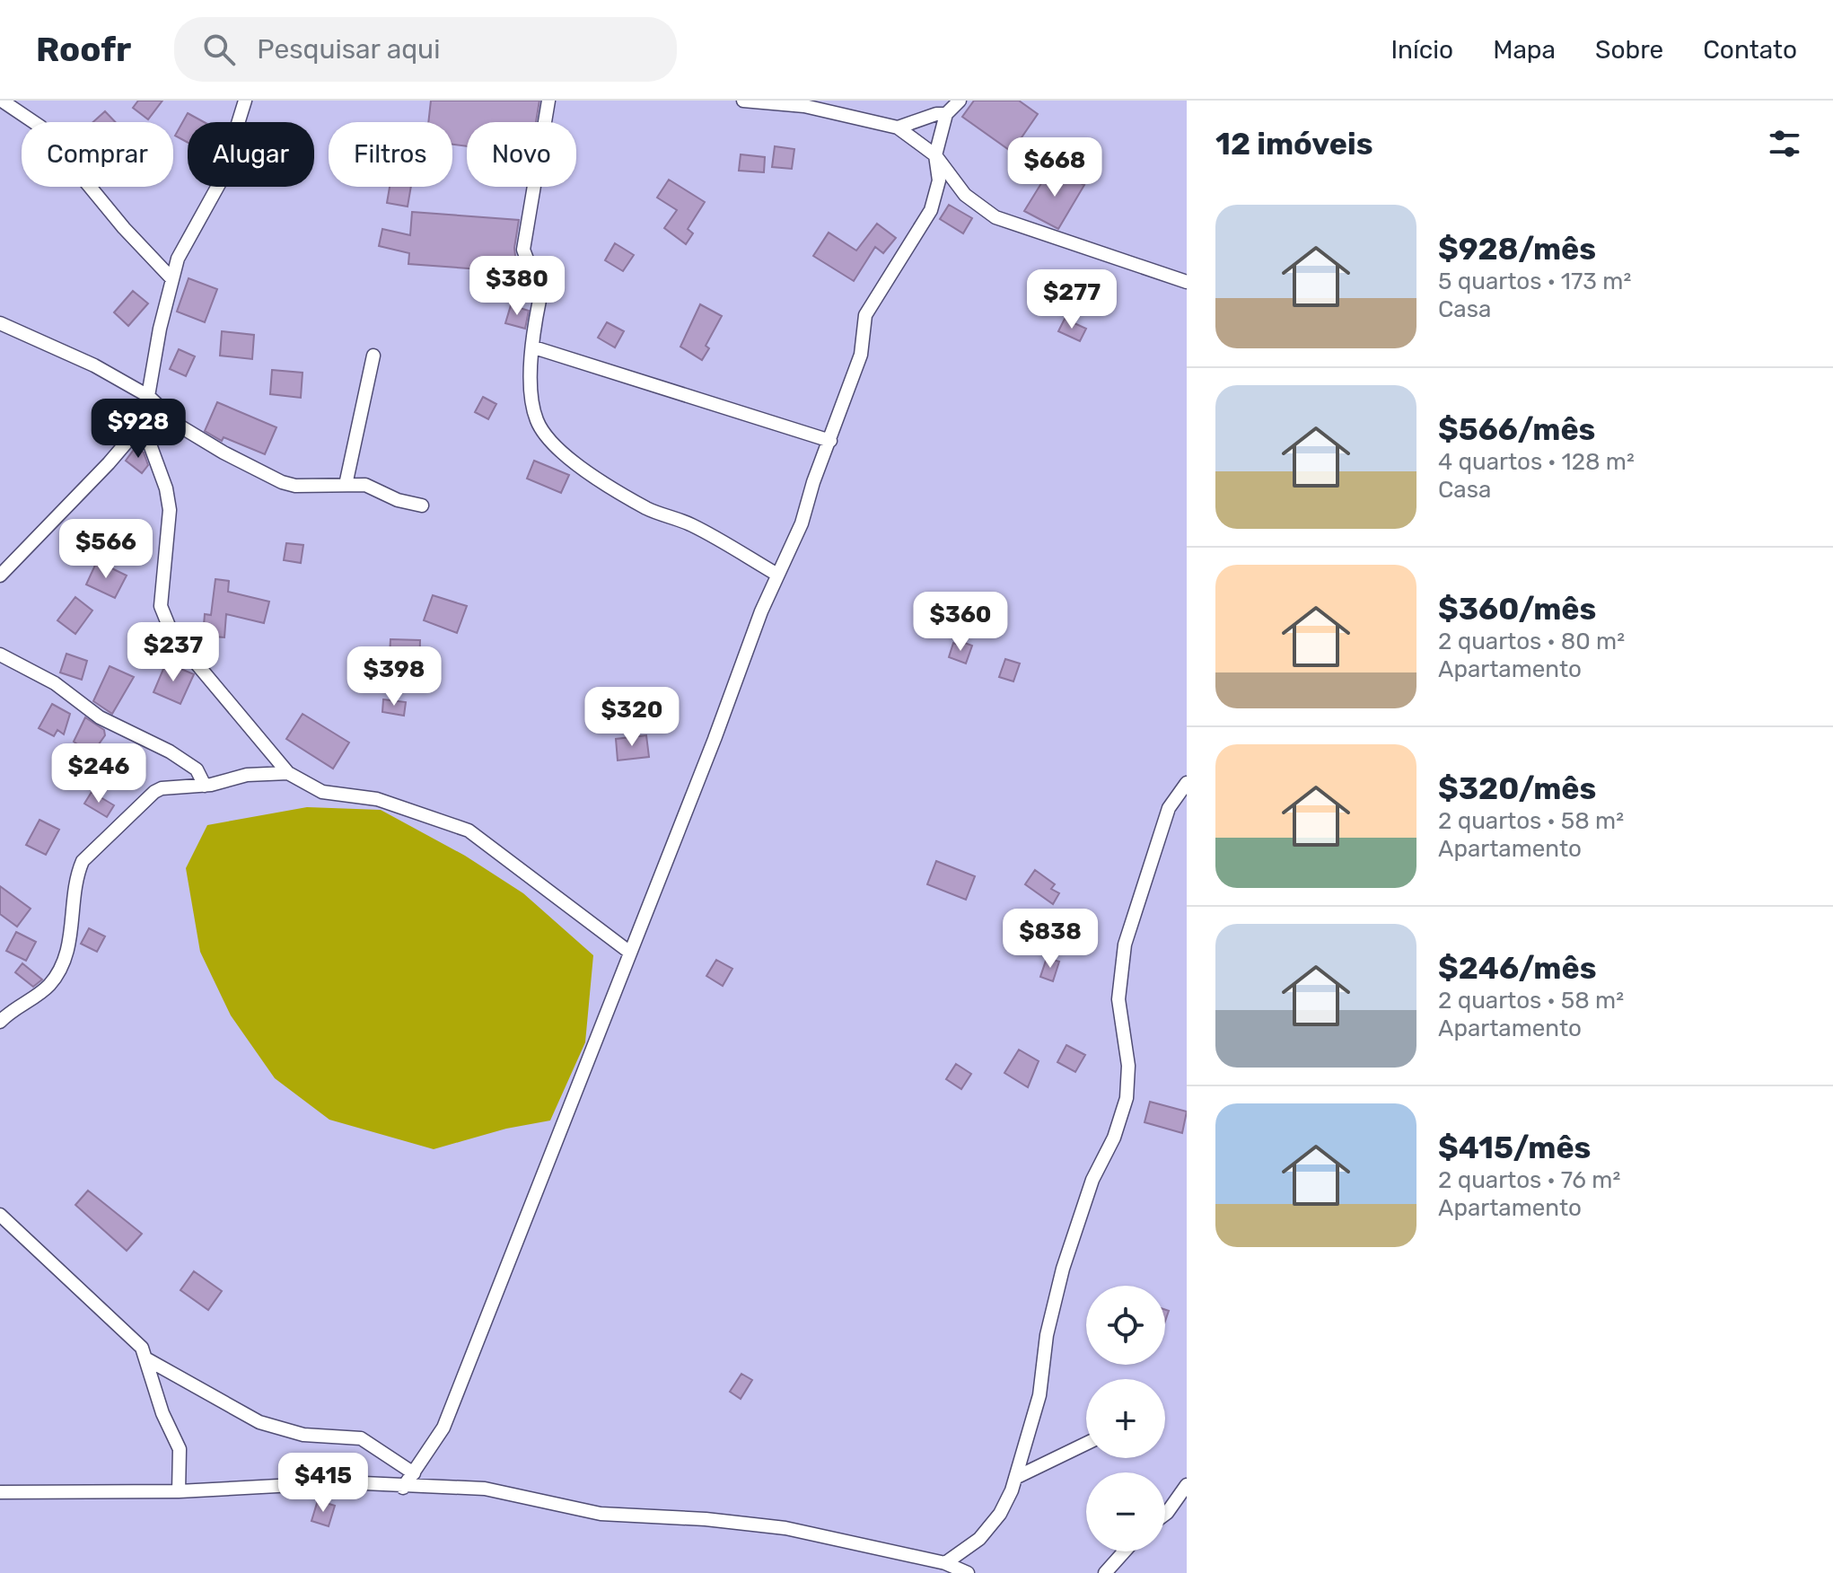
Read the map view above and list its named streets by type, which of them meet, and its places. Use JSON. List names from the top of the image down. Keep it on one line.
{"page":{"header":"Roofr","search":"Pesquisar aqui","nav":["Início","Mapa","Sobre","Contato"],"heading":"12 imóveis","chip":["Comprar","Alugar","Filtros","Novo"],"price":["$668","$380","$277","$928","$566","$360","$237","$398","$320","$246","$838","$415"],"list":[{"name":"$928/mês","note":"5 quartos · 173 m² · Casa"},{"name":"$566/mês","note":"4 quartos · 128 m² · Casa"},{"name":"$360/mês","note":"2 quartos · 80 m² · Apartamento"},{"name":"$320/mês","note":"2 quartos · 58 m² · Apartamento"},{"name":"$246/mês","note":"2 quartos · 58 m² · Apartamento"},{"name":"$415/mês","note":"2 quartos · 76 m² · Apartamento"}],"map_buttons":["+","−"]}}
